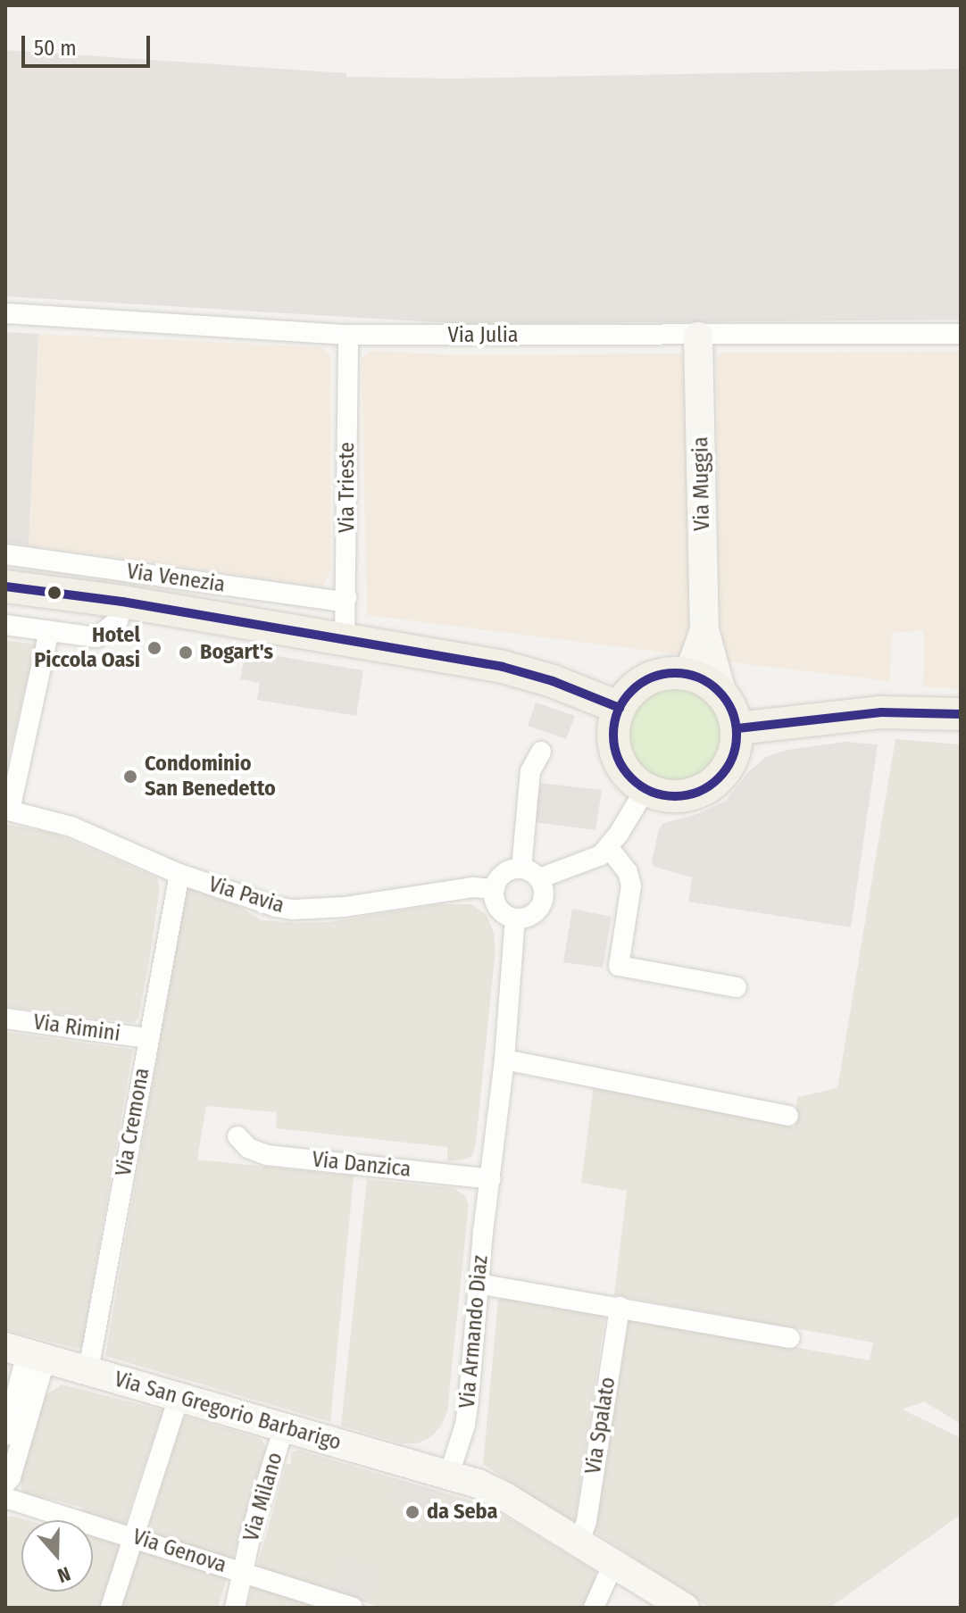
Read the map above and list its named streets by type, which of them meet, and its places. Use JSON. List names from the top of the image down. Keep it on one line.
{"streets":{"main road":["Via Venezia"],"street":["Via Julia","Via Muggia","Via Trieste","Via Pavia","Via Rimini","Via Cremona","Via Danzica","Via Armando Diaz","Via San Gregorio Barbarigo","Via Spalato","Via Milano","Via Genova"]},"crossings":[["Via Julia","Via Muggia"],["Via Julia","Via Trieste"],["Via Muggia","Via Venezia"],["Via Trieste","Via Venezia"],["Via Venezia","Via Pavia"],["Via Pavia","Via Cremona"],["Via Pavia","Via Armando Diaz"],["Via Rimini","Via Cremona"],["Via Cremona","Via San Gregorio Barbarigo"],["Via Danzica","Via Armando Diaz"],["Via Armando Diaz","Via San Gregorio Barbarigo"],["Via San Gregorio Barbarigo","Via Milano"],["Via Milano","Via Genova"]],"places":["Hotel Piccola Oasi","Bogart's","Condominio San Benedetto","da Seba"],"scale_bar":"50 m","north":"bottom"}
